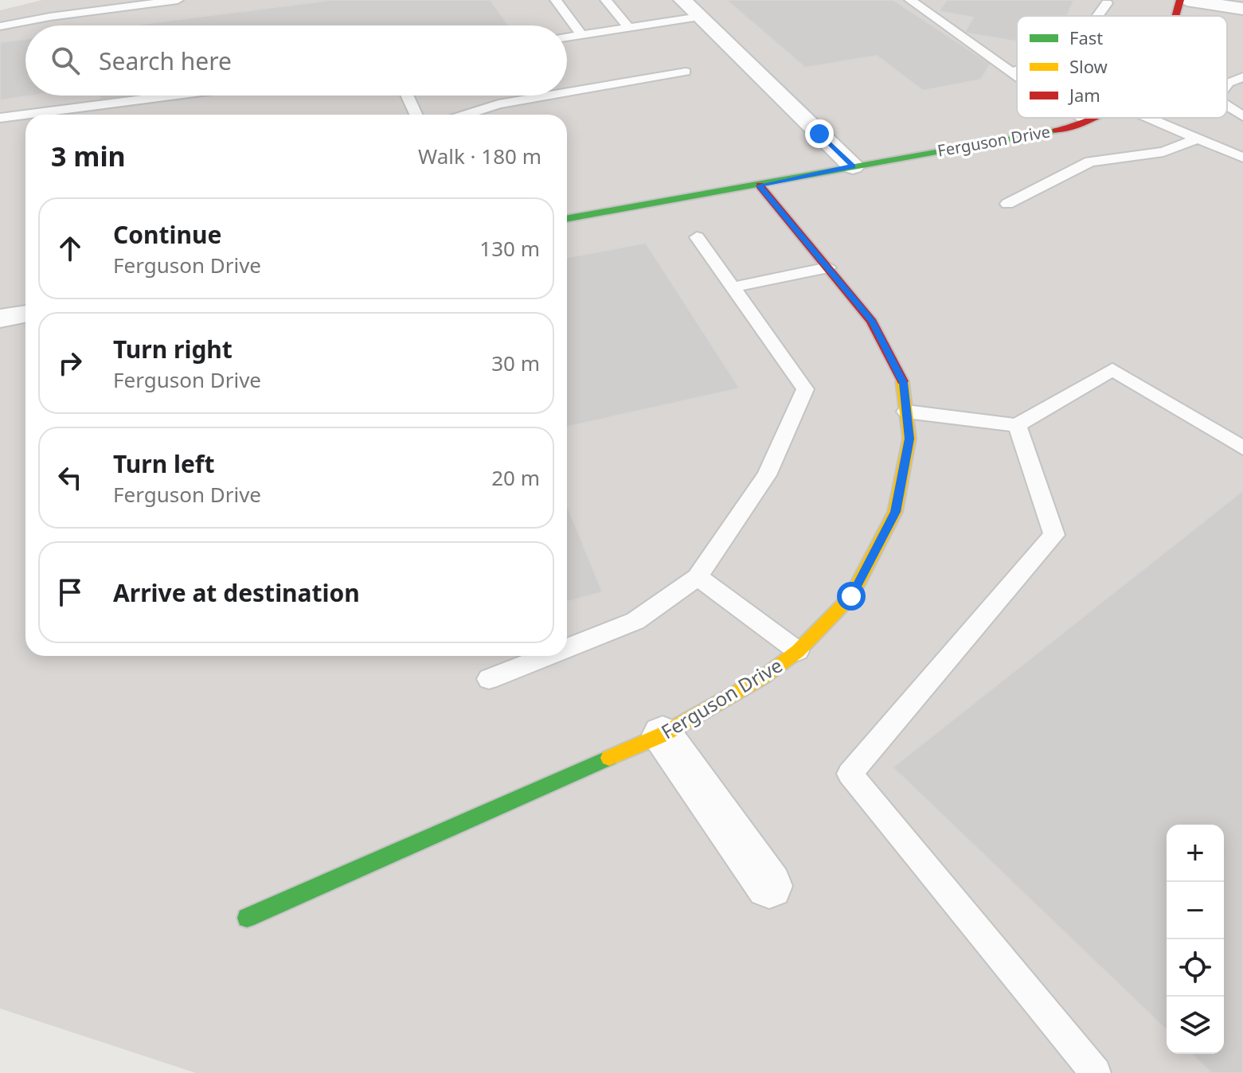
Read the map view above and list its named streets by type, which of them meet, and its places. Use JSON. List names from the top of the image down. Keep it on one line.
{"streets":{"street":["Ferguson Drive"]},"legend":["Fast","Slow","Jam"],"page":{"search":"Search here","heading":["3 min","Walk · 180 m"],"list":[["Continue","Ferguson Drive","130 m"],["Turn right","Ferguson Drive","30 m"],["Turn left","Ferguson Drive","20 m"],"Arrive at destination"],"map_buttons":["+","−"]}}
